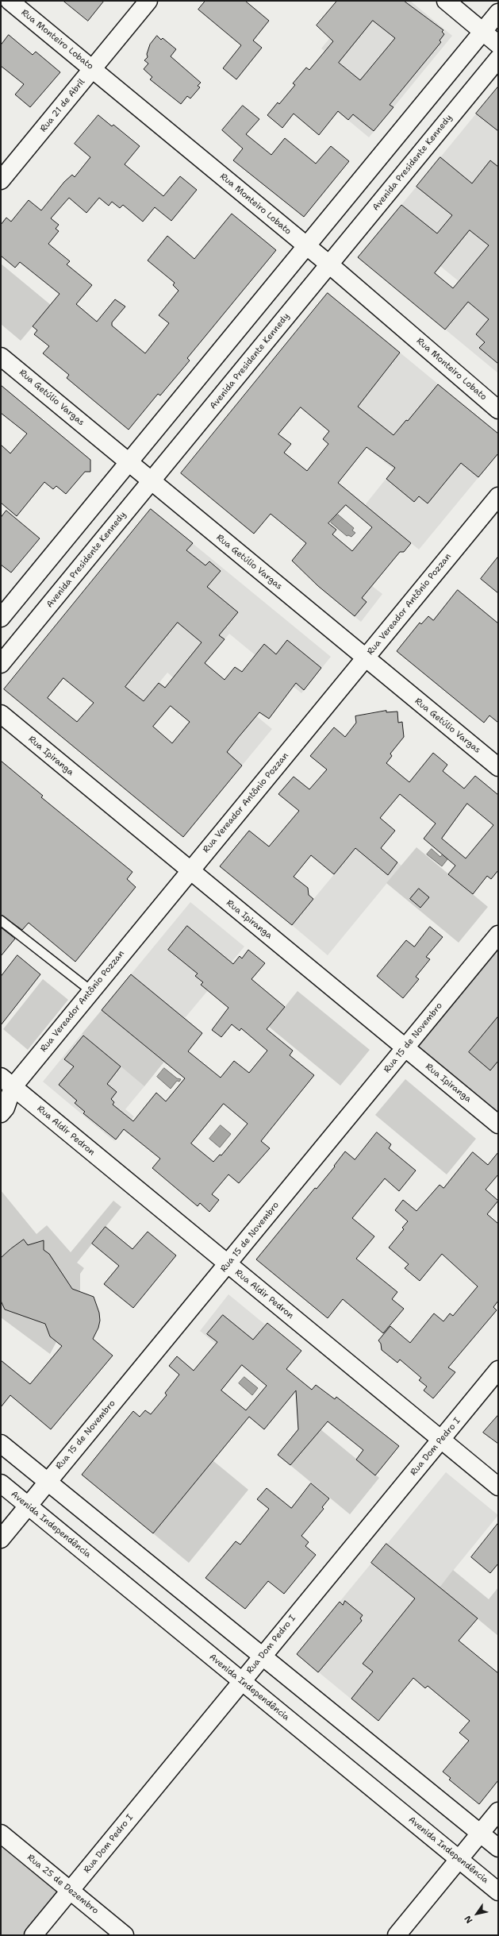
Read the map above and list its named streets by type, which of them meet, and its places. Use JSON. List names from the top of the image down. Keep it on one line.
{"streets":{"street":["Rua Monteiro Lobato","Rua 21 de Abril","Avenida Presidente Kennedy","Rua Getúlio Vargas","Rua Vereador Antônio Pozzan","Rua Ipiranga","Rua 15 de Novembro","Rua Aldir Pedron","Rua Dom Pedro I","Avenida Independência","Rua 25 de Dezembro"]},"crossings":[["Rua Monteiro Lobato","Rua 21 de Abril"],["Rua Monteiro Lobato","Avenida Presidente Kennedy"],["Avenida Presidente Kennedy","Rua Getúlio Vargas"],["Rua Getúlio Vargas","Rua Vereador Antônio Pozzan"],["Rua Vereador Antônio Pozzan","Rua Ipiranga"],["Rua Vereador Antônio Pozzan","Rua Aldir Pedron"],["Rua Ipiranga","Rua 15 de Novembro"],["Rua 15 de Novembro","Rua Aldir Pedron"],["Rua 15 de Novembro","Avenida Independência"],["Rua Aldir Pedron","Rua Dom Pedro I"],["Rua Dom Pedro I","Avenida Independência"],["Rua Dom Pedro I","Rua 25 de Dezembro"]],"north":"bottom left"}
